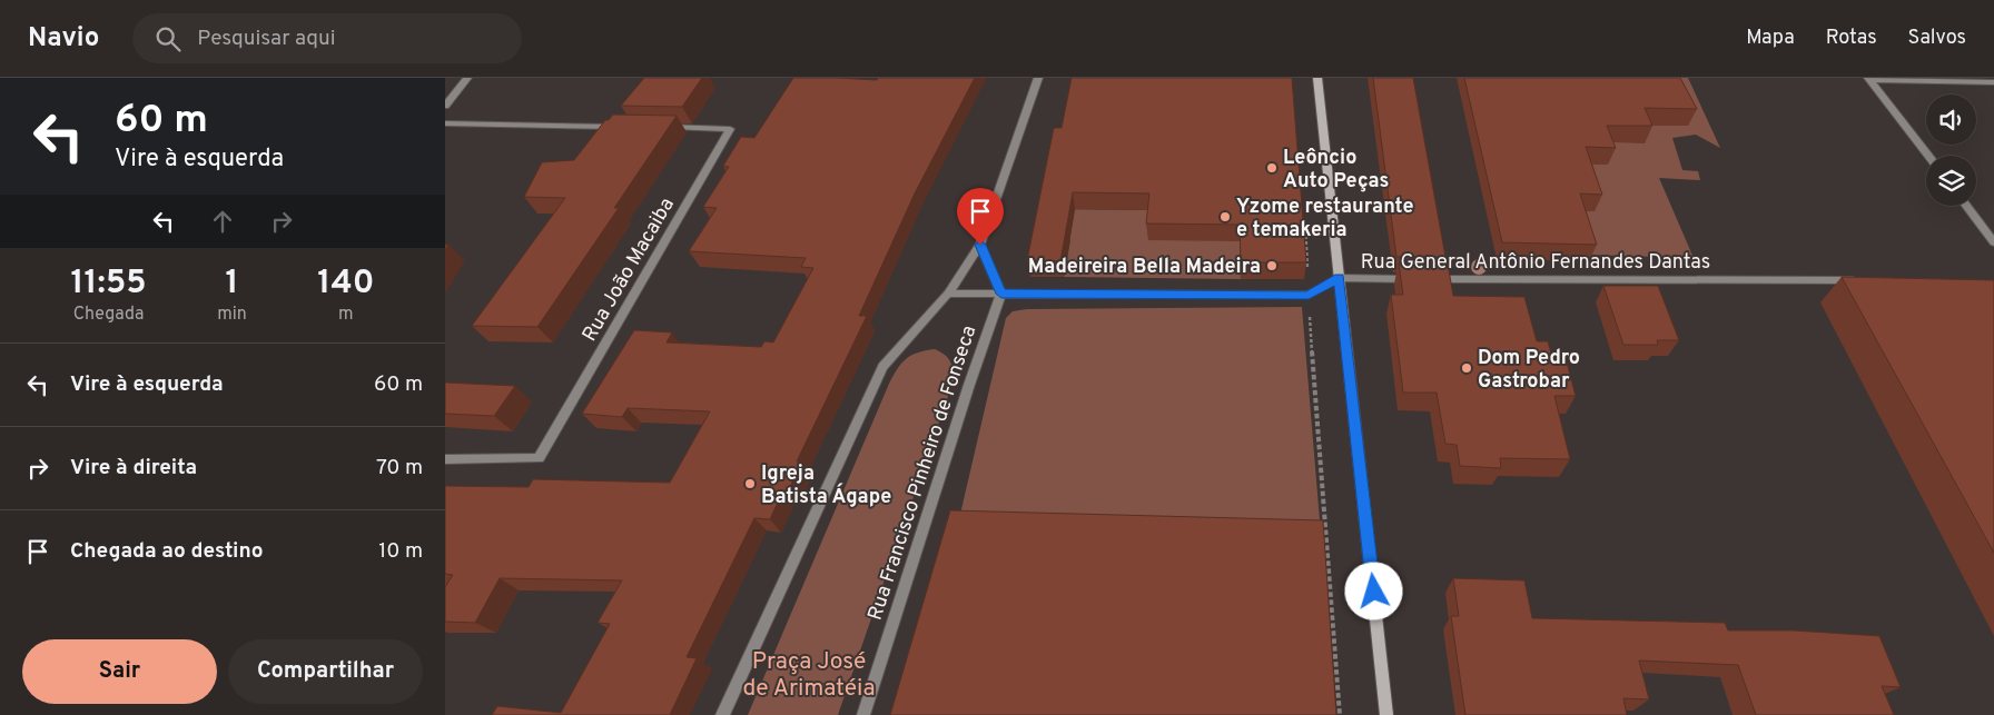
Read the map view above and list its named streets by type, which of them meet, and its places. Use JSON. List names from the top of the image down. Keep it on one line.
{"streets":{"street":["Rua General Antônio Fernandes Dantas","Rua João Macaiba","Rua Francisco Pinheiro de Fonseca"]},"crossings":[["Rua General Antônio Fernandes Dantas","Rua Francisco Pinheiro de Fonseca"]],"parks":["Praça José de Arimatéia"],"places":["Leôncio Auto Peças","Yzome restaurante e temakeria","Madeireira Bella Madeira","Dom Pedro Gastrobar","Igreja Batista Ágape"],"page":{"header":"Navio","search":"Pesquisar aqui","nav":["Mapa","Rotas","Salvos"],"turn":["60 m","Vire à esquerda"],"eta":["11:55","Chegada","1","min","140","m"],"list":[{"name":"Vire à esquerda","value":"60 m"},{"name":"Vire à direita","value":"70 m"},{"name":"Chegada ao destino","value":"10 m"}],"buttons":["Sair","Compartilhar"]}}
